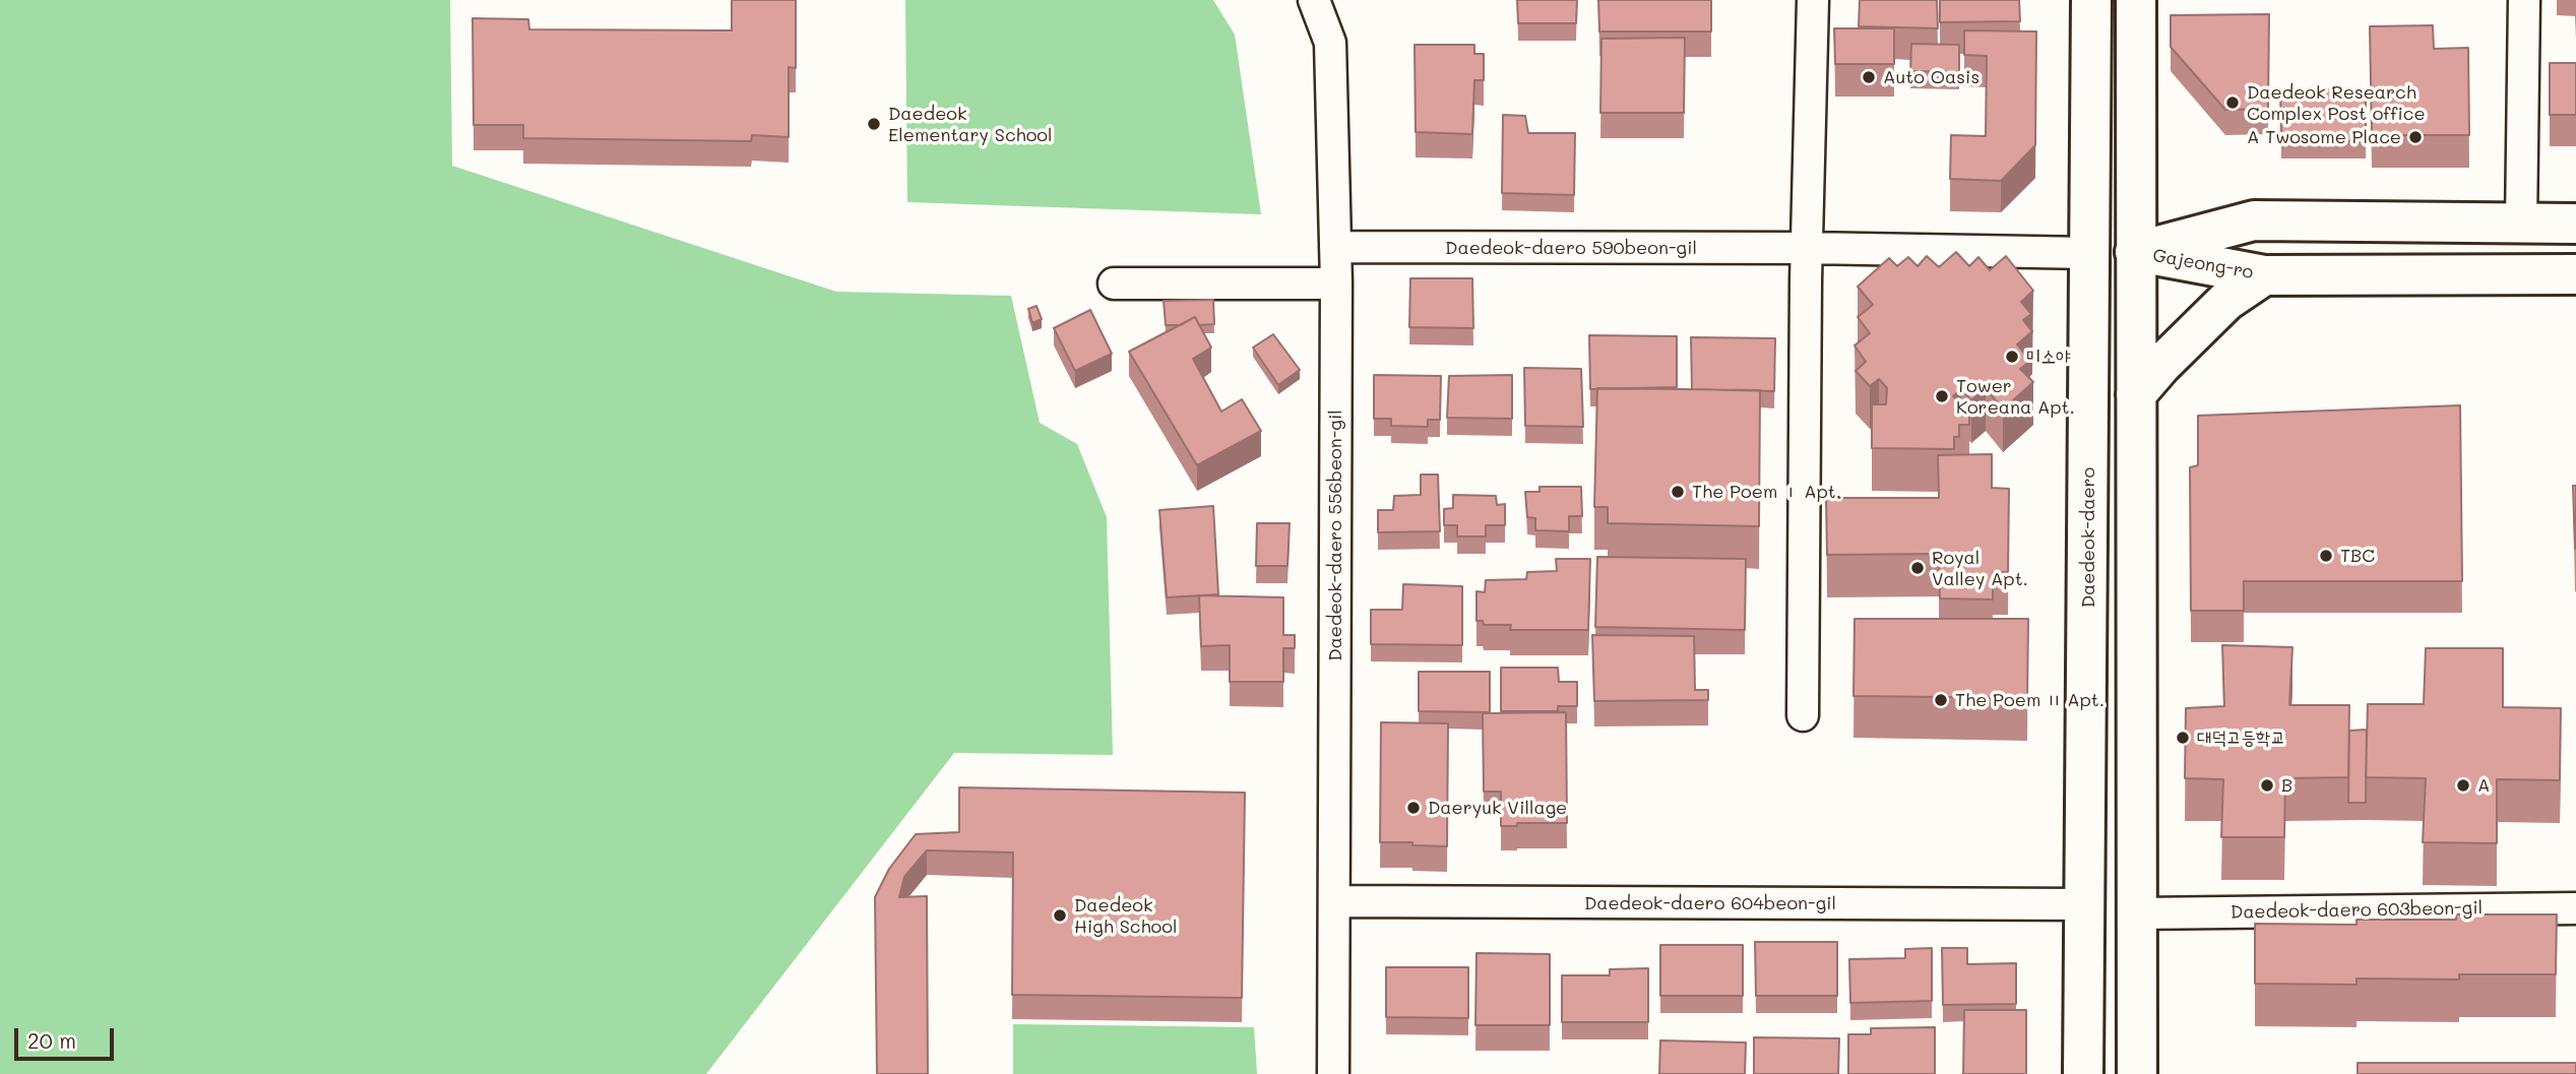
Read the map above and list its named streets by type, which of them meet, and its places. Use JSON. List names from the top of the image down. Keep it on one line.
{"streets":{"main road":["Gajeong-ro","Daedeok-daero"],"street":["Daedeok-daero 590beon-gil","Daedeok-daero 556beon-gil","Daedeok-daero 604beon-gil","Daedeok-daero 603beon-gil"]},"crossings":[["Daedeok-daero 590beon-gil","Daedeok-daero 556beon-gil"],["Daedeok-daero 590beon-gil","Daedeok-daero"],["Daedeok-daero 556beon-gil","Daedeok-daero 604beon-gil"],["Daedeok-daero","Daedeok-daero 604beon-gil"]],"places":["Auto Oasis","Daedeok Research Complex Post office","Daedeok Elementary School","A Twosome Place","미소야","Tower Koreana Apt.","The Poem Ⅰ Apt.","TBC","Royal Valley Apt.","The Poem Ⅱ Apt.","대덕고등학교","B","A","Daeryuk Village","Daedeok High School"],"scale_bar":"20 m"}
